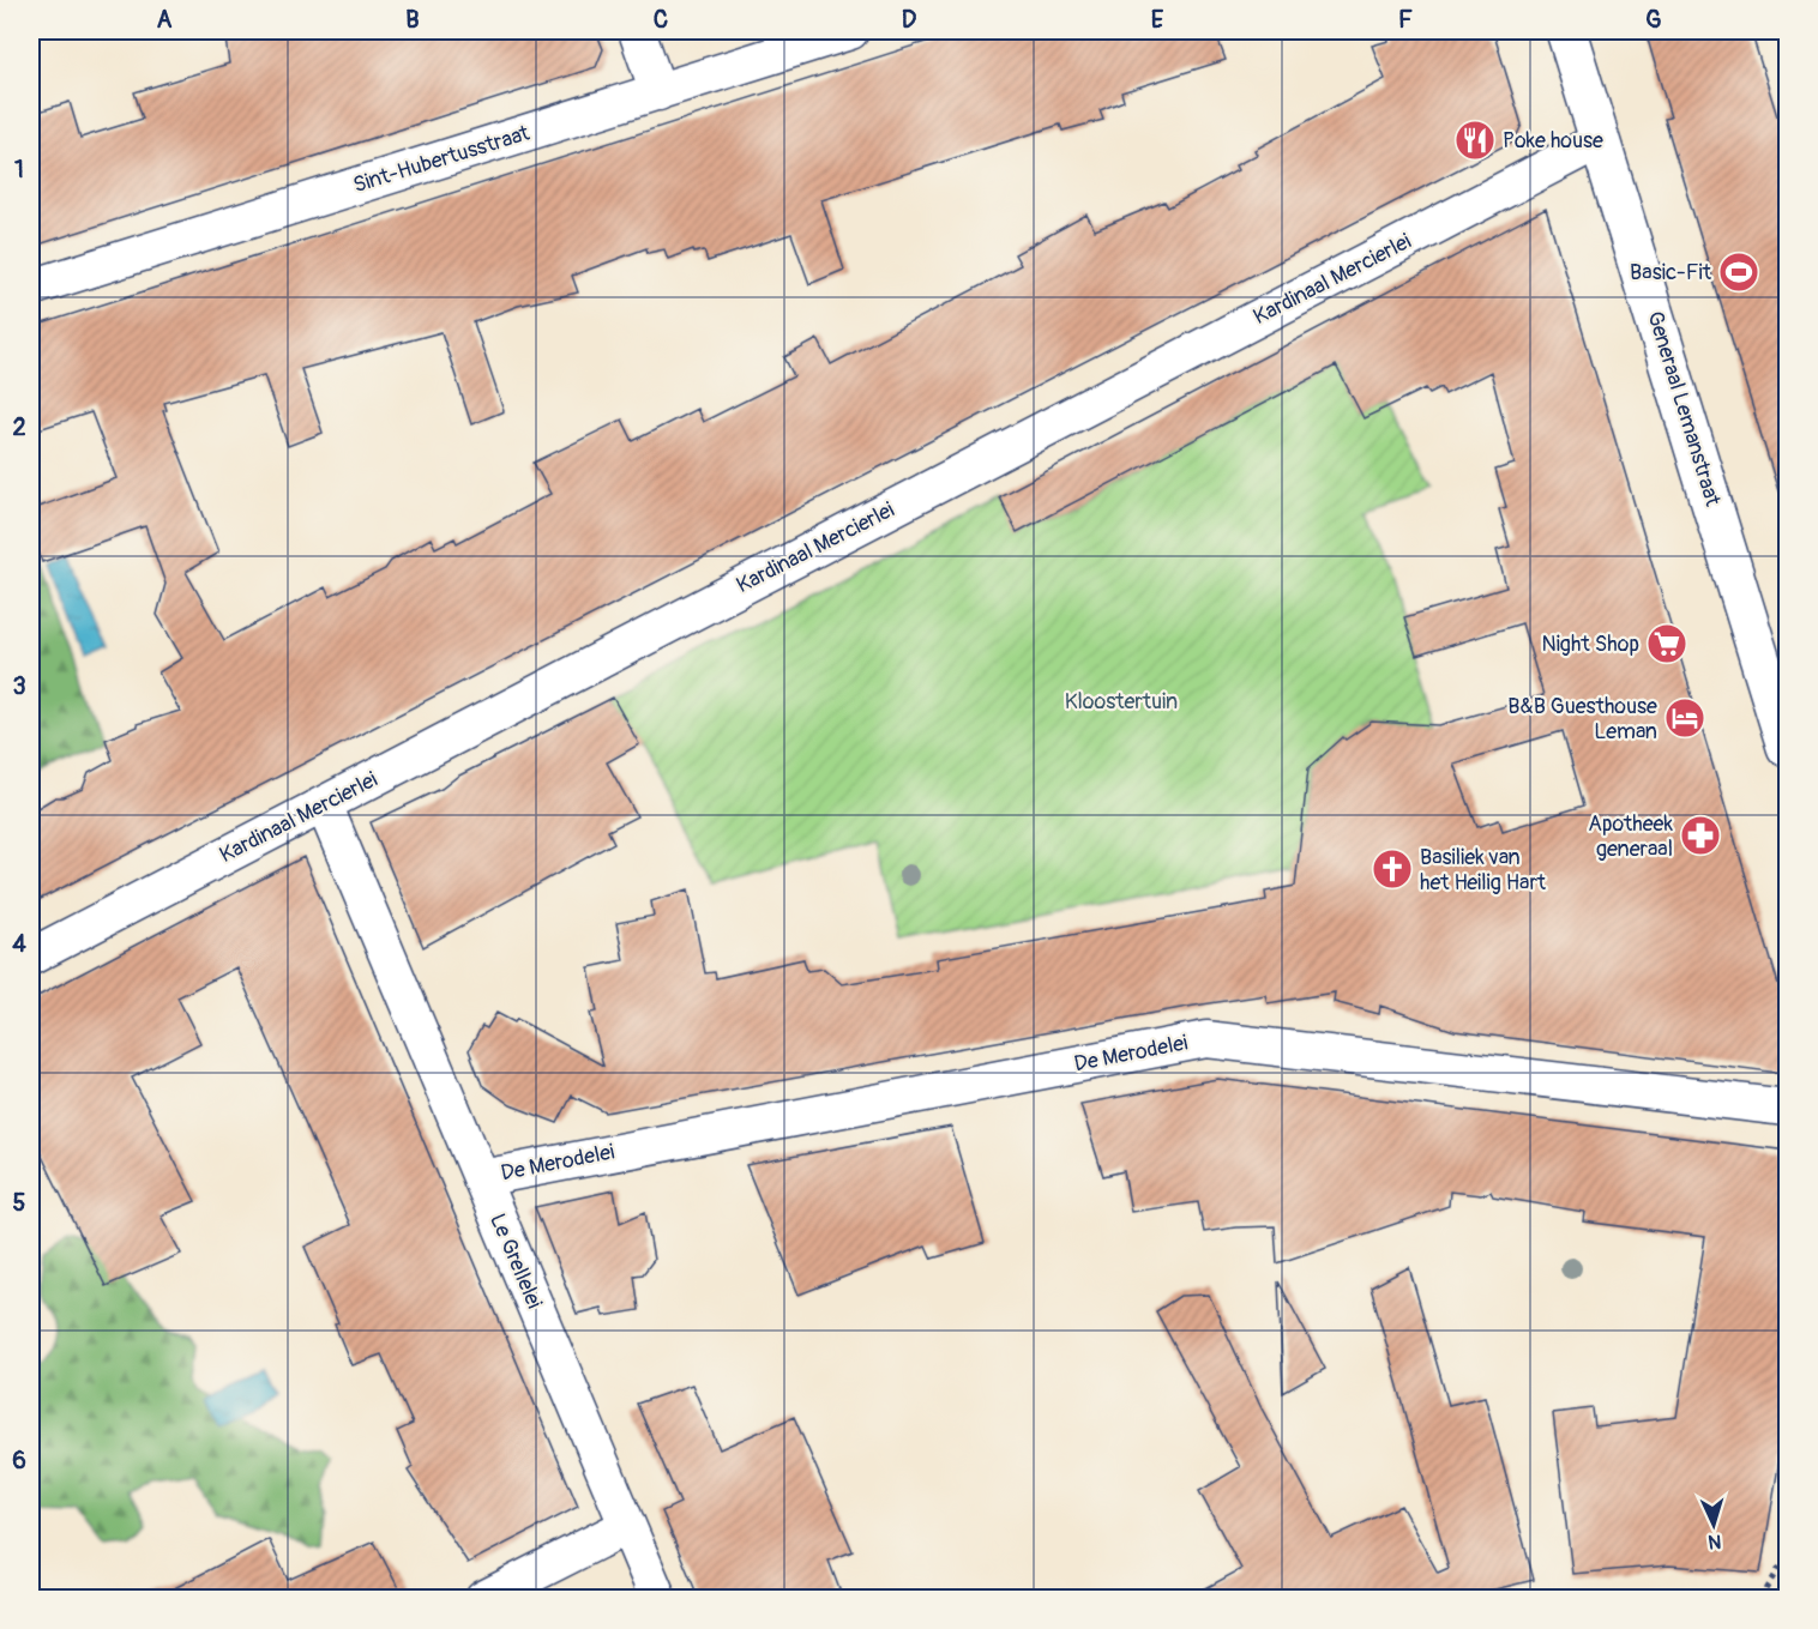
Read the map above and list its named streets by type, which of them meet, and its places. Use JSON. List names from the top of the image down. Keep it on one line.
{"streets":{"main road":["Generaal Lemanstraat"],"street":["Sint-Hubertusstraat","Kardinaal Mercierlei","De Merodelei","Le Grellelei"]},"crossings":[["Kardinaal Mercierlei","Generaal Lemanstraat"],["Kardinaal Mercierlei","Le Grellelei"],["De Merodelei","Le Grellelei"]],"parks":["Kloostertuin"],"places":{"restaurant":["Poke house"],"sports":["Basic-Fit"],"supermarket":["Night Shop"],"hotel":["B&B Guesthouse Leman"],"pharmacy":["Apotheek generaal"],"church":["Basiliek van het Heilig Hart"]},"north":"bottom","grid":{"columns":["A","B","C","D","E","F","G"],"rows":["1","2","3","4","5","6"]}}
